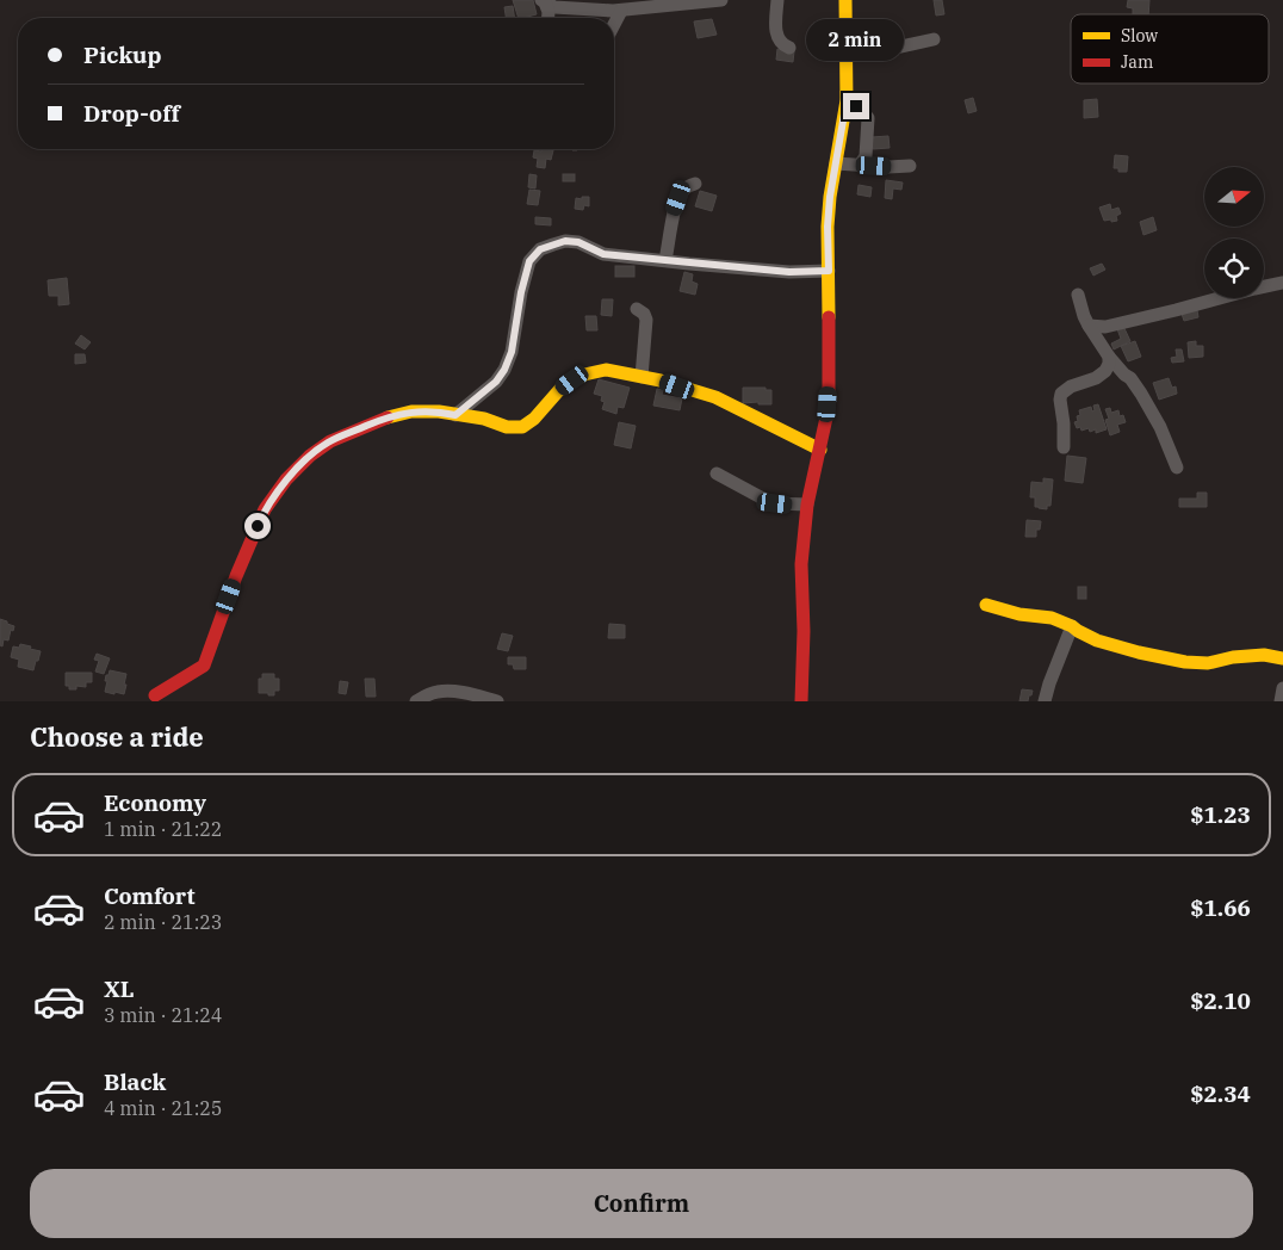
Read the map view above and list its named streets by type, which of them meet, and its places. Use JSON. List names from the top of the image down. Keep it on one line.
{"legend":["Slow","Jam"],"north":"right","page":{"banner":["Pickup","Drop-off"],"bubble":"2 min","heading":"Choose a ride","list":[{"name":"Economy","note":"1 min · 21:22","value":"$1.23"},{"name":"Comfort","note":"2 min · 21:23","value":"$1.66"},{"name":"XL","note":"3 min · 21:24","value":"$2.10"},{"name":"Black","note":"4 min · 21:25","value":"$2.34"}],"buttons":"Confirm"}}
